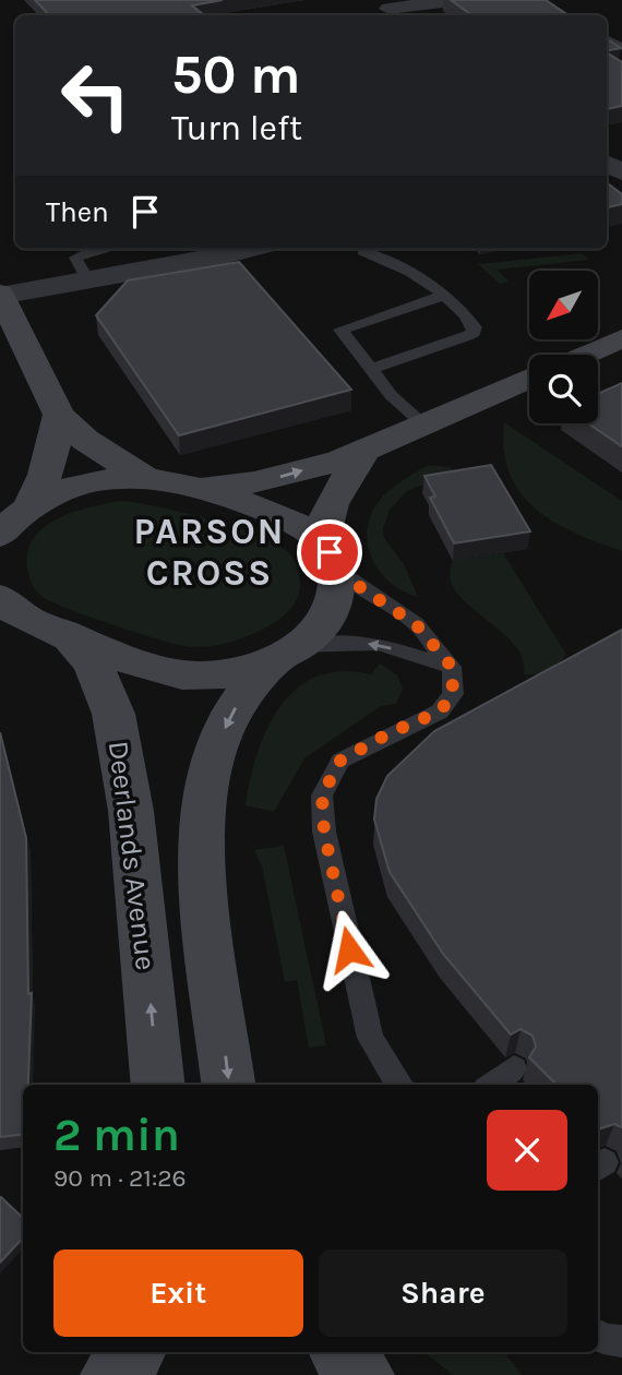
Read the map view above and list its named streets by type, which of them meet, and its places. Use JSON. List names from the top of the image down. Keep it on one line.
{"streets":{"street":["Deerlands Avenue"]},"one_way":["Deerlands Avenue"],"districts":["PARSON CROSS"],"north":"bottom left","page":{"turn":["50 m","Turn left"],"then":"Then","heading":["2 min","90 m · 21:26"],"buttons":["Exit","Share"]}}
